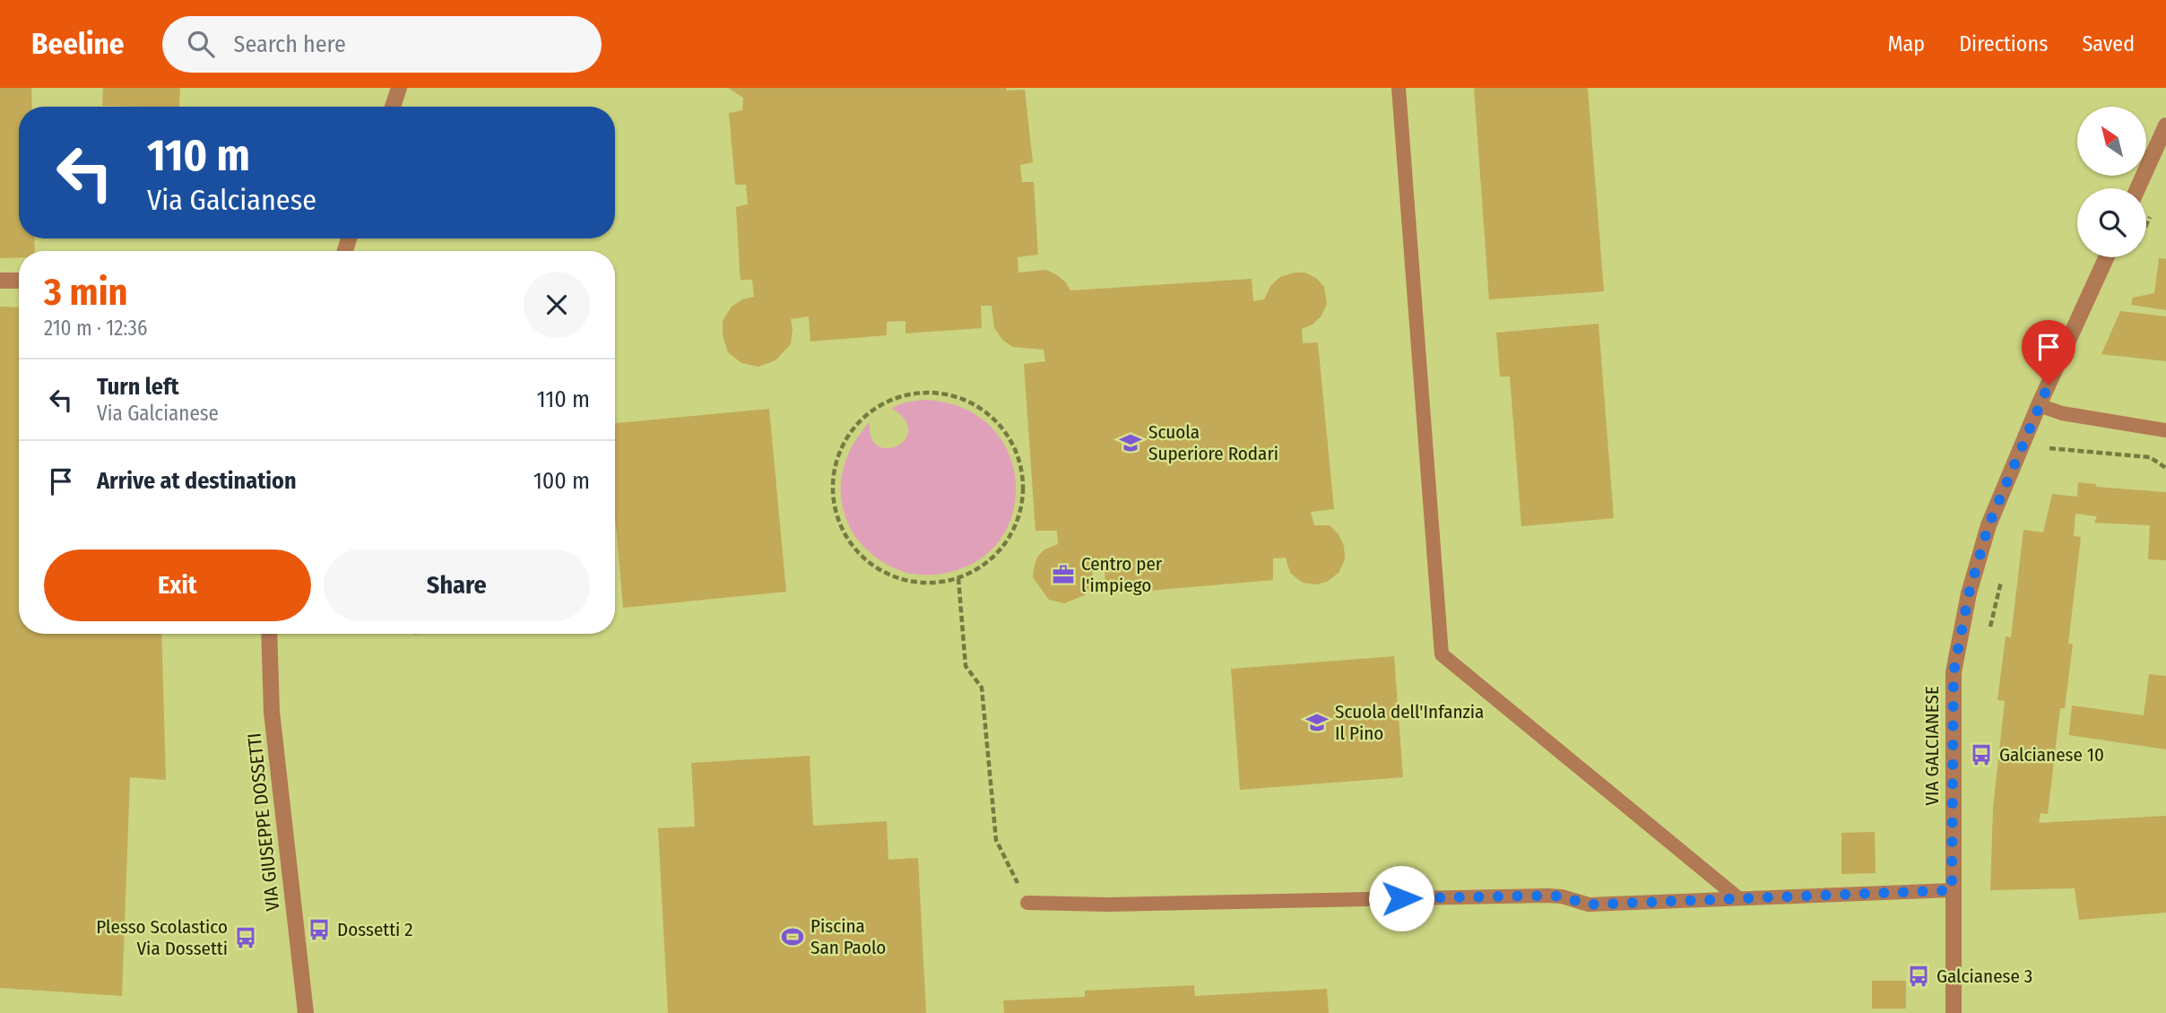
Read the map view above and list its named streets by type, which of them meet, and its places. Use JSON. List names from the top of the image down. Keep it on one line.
{"streets":{"street":["VIA GALCIANESE","VIA GIUSEPPE DOSSETTI"]},"places":{"school or university":["Scuola Superiore Rodari","Scuola dell'Infanzia Il Pino"],"office":["Centro per l'impiego"],"bus stop":["Galcianese 10","Dossetti 2","Plesso Scolastico Via Dossetti","Galcianese 3"],"sports":["Piscina San Paolo"]},"north":"top left","page":{"header":"Beeline","search":"Search here","nav":["Map","Directions","Saved"],"turn":["110 m","Via Galcianese"],"heading":["3 min","210 m · 12:36"],"list":[{"name":"Turn left","note":"Via Galcianese","value":"110 m"},{"name":"Arrive at destination","value":"100 m"}],"buttons":["Exit","Share"]}}
